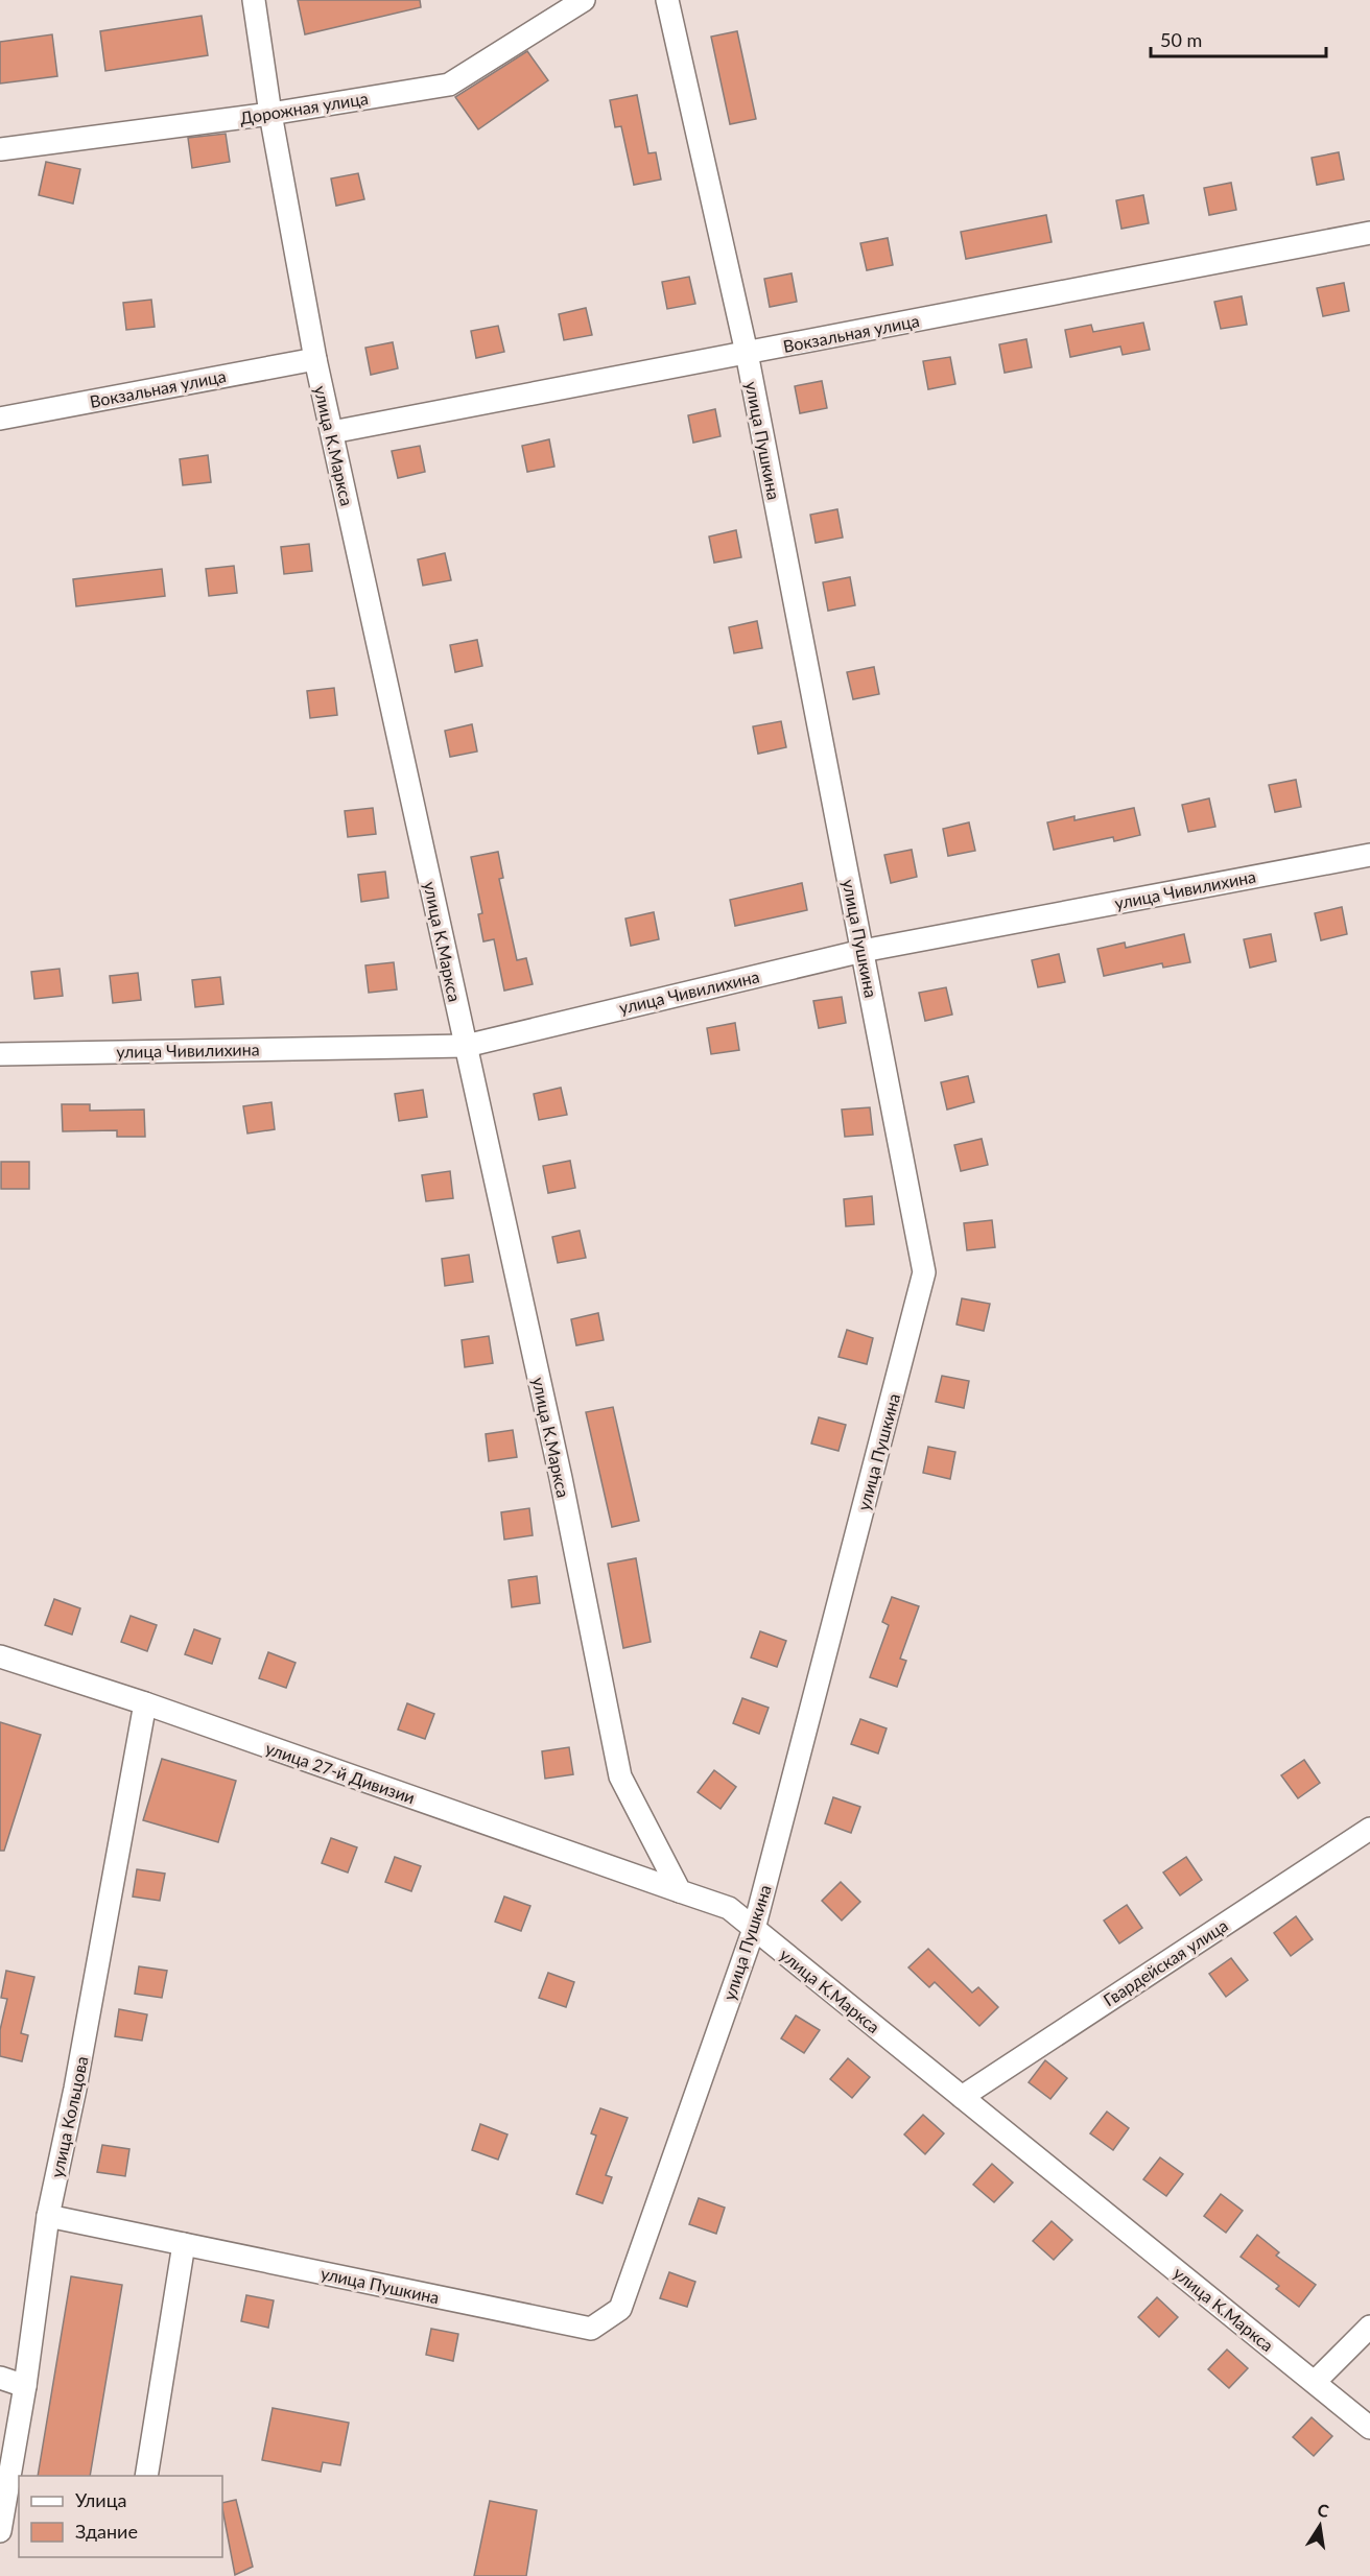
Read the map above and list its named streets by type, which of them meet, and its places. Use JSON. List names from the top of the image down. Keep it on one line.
{"streets":{"street":["Дорожная улица","Вокзальная улица","улица Пушкина","улица К.Маркса","улица Чивилихина","улица 27-й Дивизии","Гвардейская улица","улица Кольцова"]},"crossings":[["Дорожная улица","улица К.Маркса"],["Вокзальная улица","улица Пушкина"],["Вокзальная улица","улица К.Маркса"],["улица Пушкина","улица К.Маркса"],["улица Пушкина","улица Чивилихина"],["улица Пушкина","улица Кольцова"],["улица К.Маркса","улица Чивилихина"],["улица К.Маркса","улица 27-й Дивизии"],["улица К.Маркса","Гвардейская улица"],["улица 27-й Дивизии","улица Кольцова"]],"legend":["Улица","Здание"],"scale_bar":"50 m","north":"top"}
